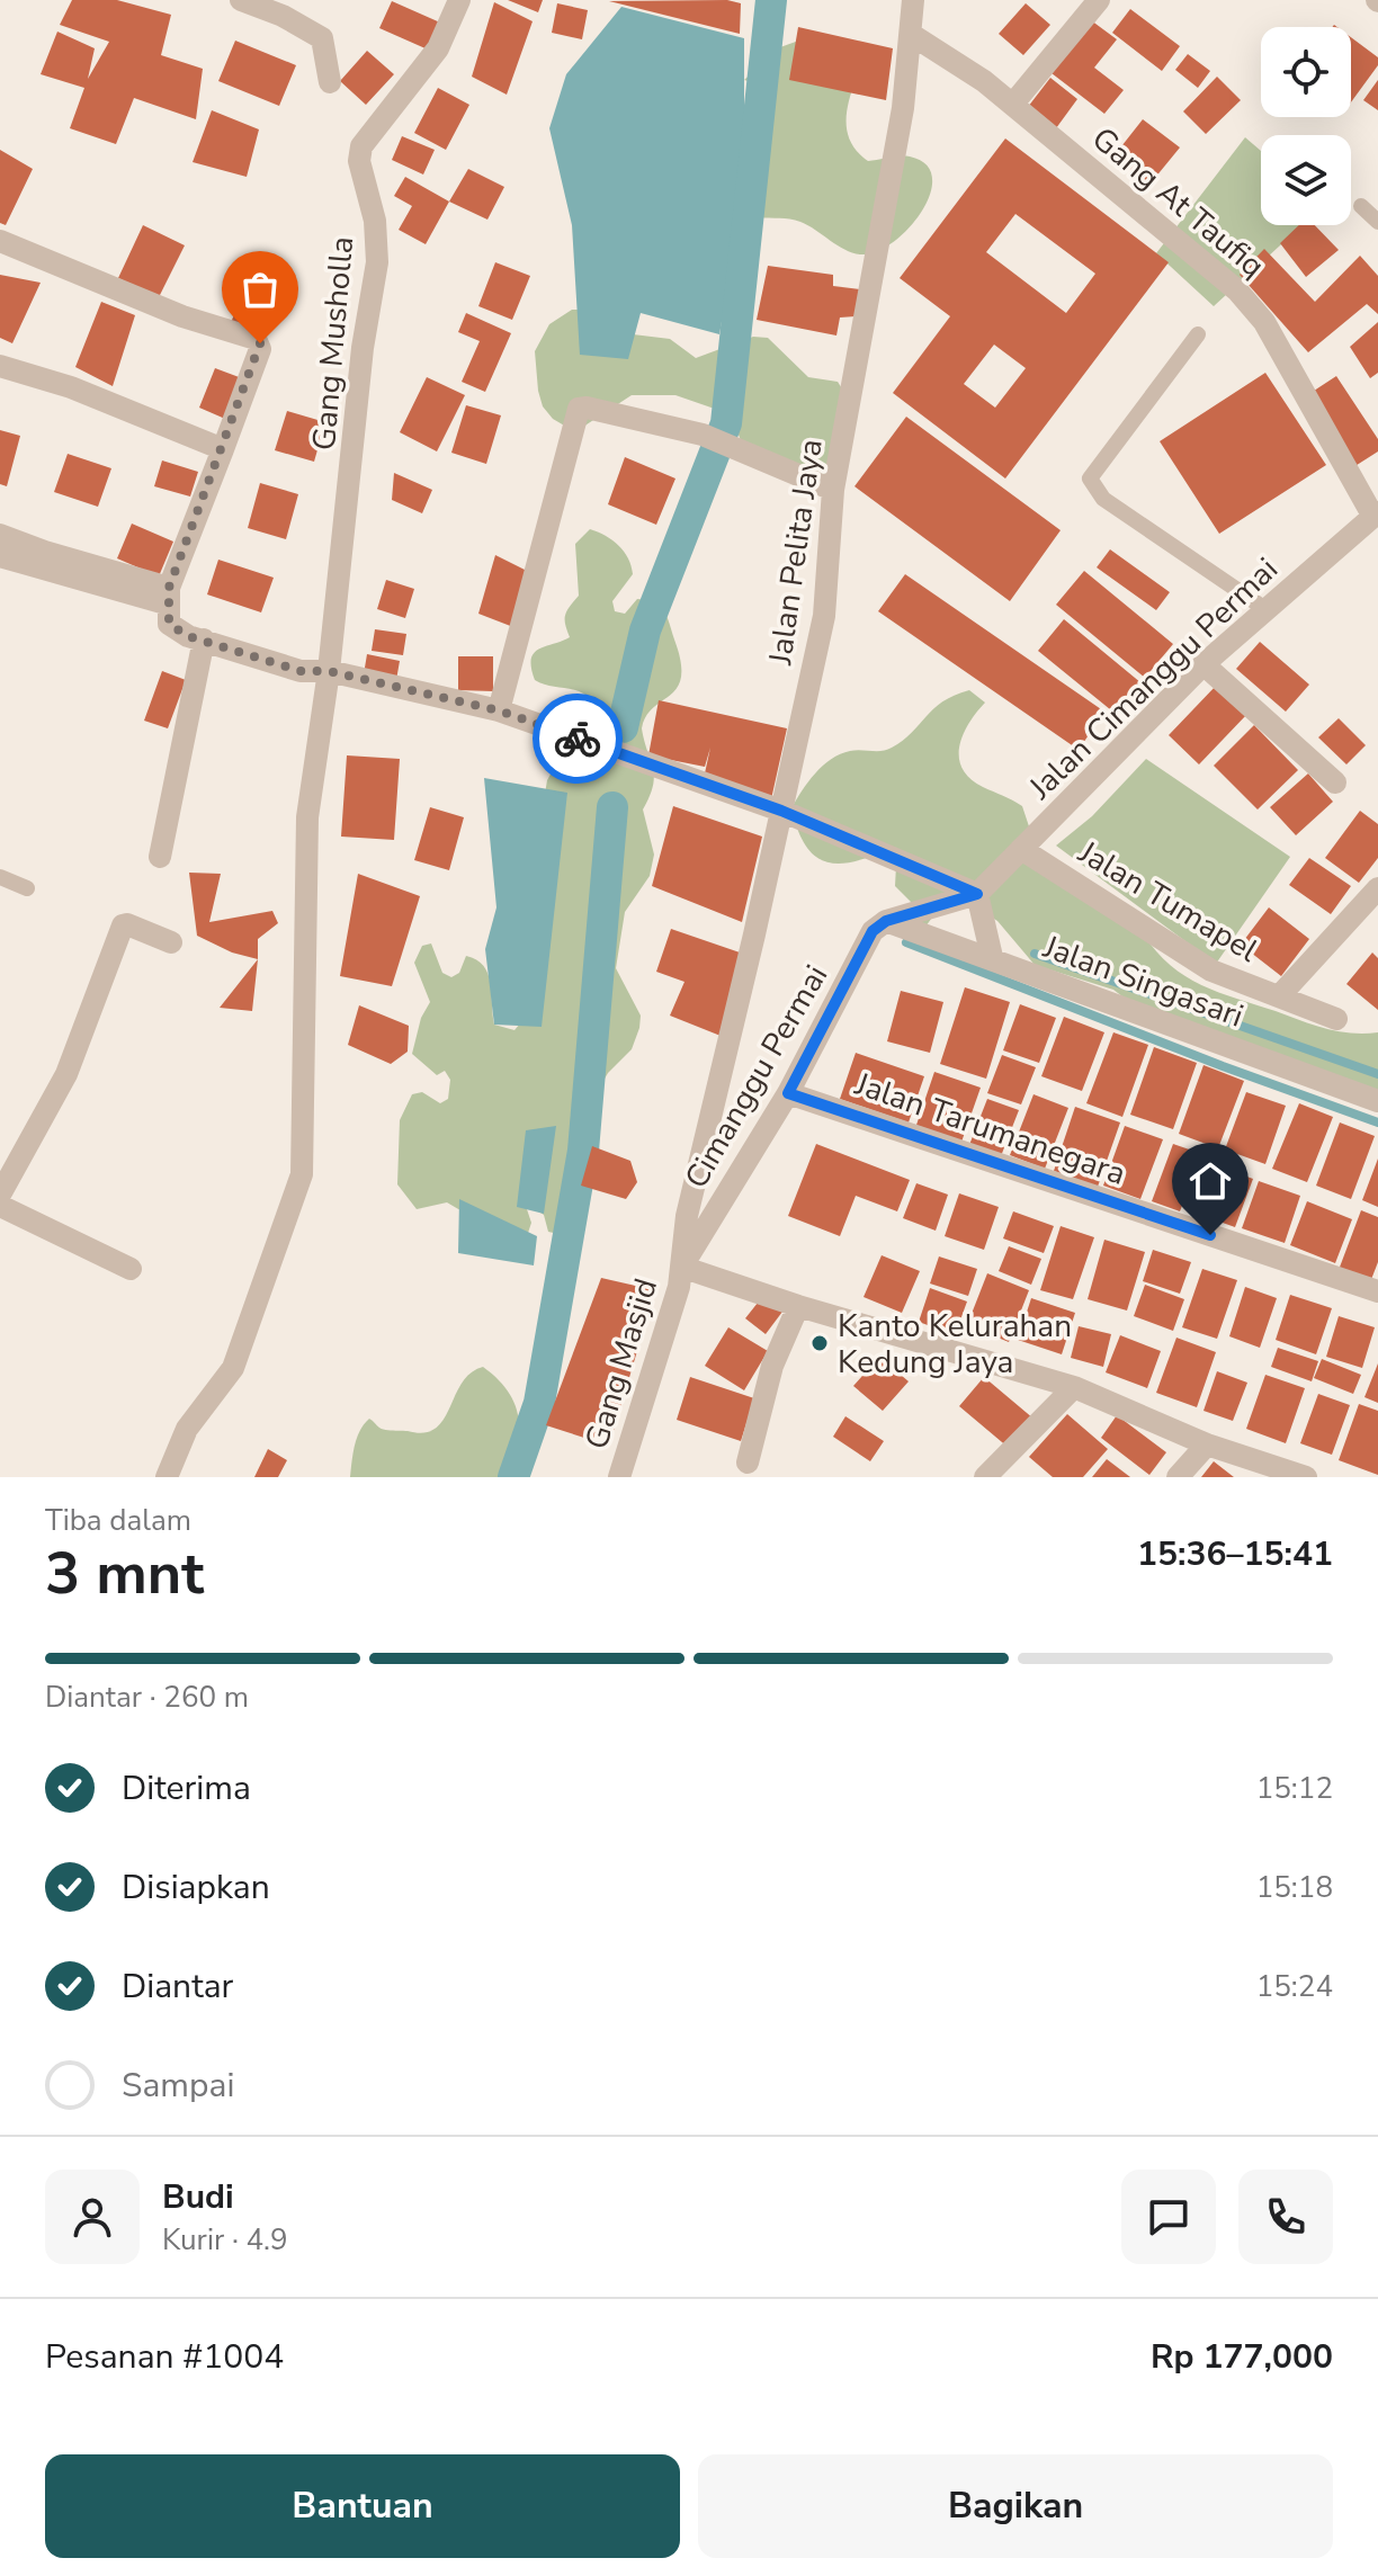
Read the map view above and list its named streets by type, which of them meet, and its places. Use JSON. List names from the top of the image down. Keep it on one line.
{"streets":{"street":["Gang At Taufiq","Gang Musholla","Jalan Pelita Jaya","Jalan Cimanggu Permai","Jalan Tumapel","Jalan Singasari","Cimanggu Permai","Jalan Tarumanegara","Gang Masjid"]},"crossings":[["Gang At Taufiq","Jalan Pelita Jaya"],["Gang At Taufiq","Jalan Cimanggu Permai"],["Jalan Pelita Jaya","Cimanggu Permai"],["Jalan Pelita Jaya","Gang Masjid"],["Jalan Cimanggu Permai","Jalan Tumapel"],["Jalan Cimanggu Permai","Jalan Singasari"],["Jalan Cimanggu Permai","Cimanggu Permai"],["Jalan Singasari","Cimanggu Permai"],["Cimanggu Permai","Jalan Tarumanegara"],["Cimanggu Permai","Gang Masjid"]],"places":["Kanto Kelurahan Kedung Jaya"],"page":{"heading":["3 mnt","Tiba dalam","15:36–15:41"],"panel":["Budi","Kurir · 4.9","Pesanan #1004","Rp 177,000"],"bar":"Diantar · 260 m","list":[["Diterima","15:12"],["Disiapkan","15:18"],["Diantar","15:24"],"Sampai"],"buttons":["Bantuan","Bagikan"]}}
